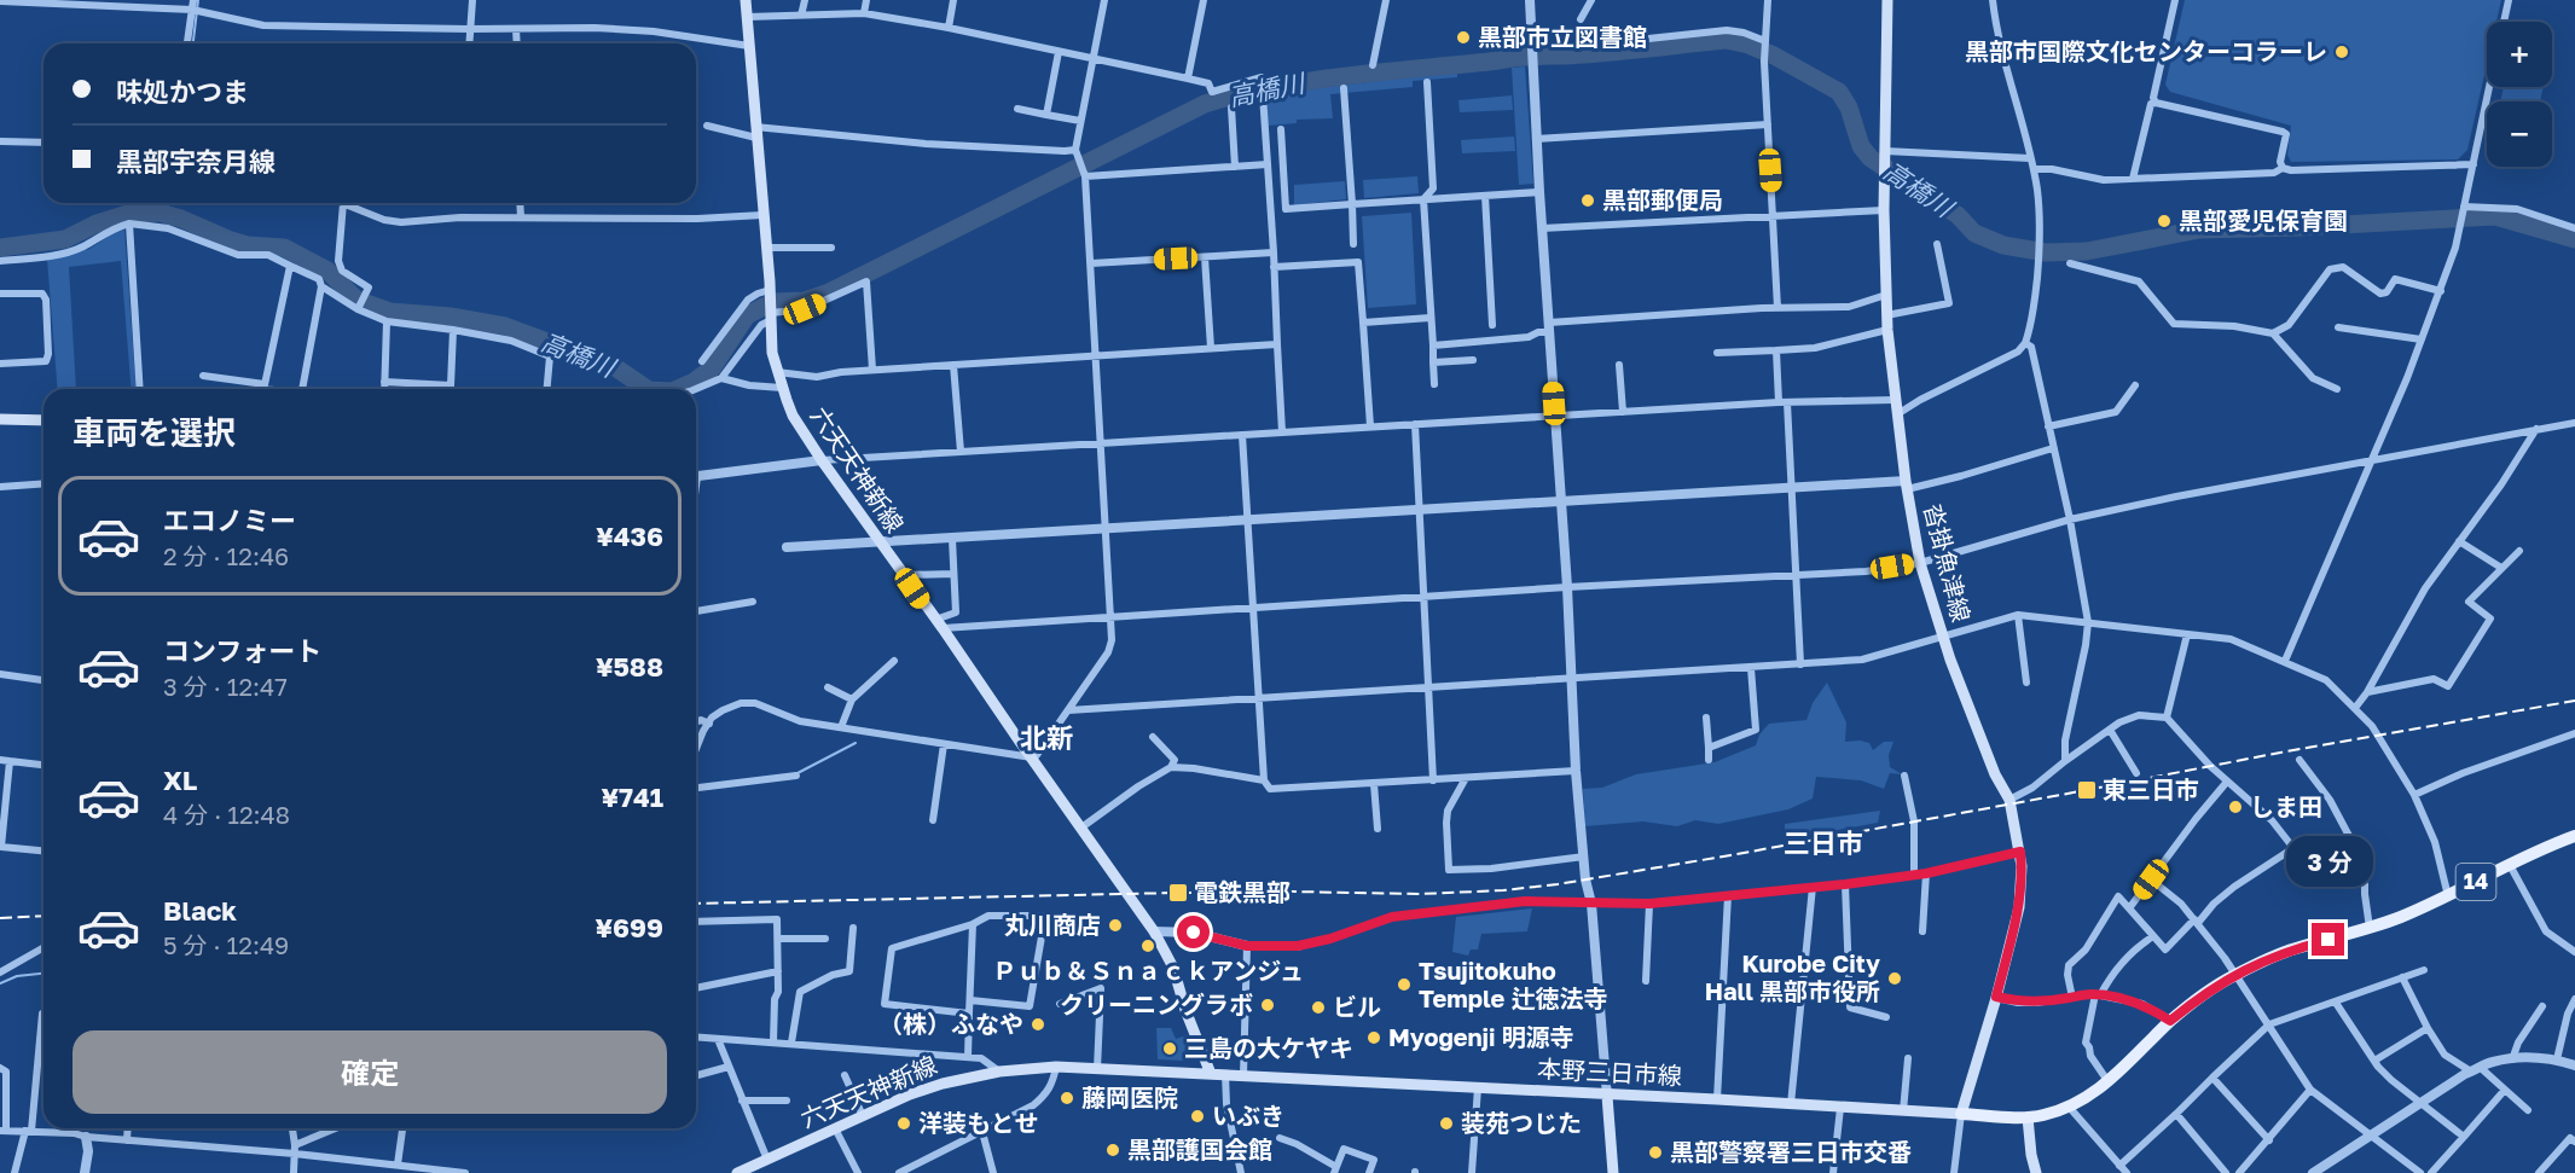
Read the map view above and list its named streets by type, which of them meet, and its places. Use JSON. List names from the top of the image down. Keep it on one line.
{"streets":{"main road":["六天天神新線","沓掛魚津線","14","本野三日市線"]},"crossings":[["六天天神新線","本野三日市線"],["沓掛魚津線","14"],["沓掛魚津線","本野三日市線"],["14","本野三日市線"]],"districts":["北新","三日市"],"water":["高橋川"],"places":{"other":["黒部市立図書館","黒部市国際文化センターコラーレ","黒部郵便局","黒部愛児保育園","しま田","丸川商店","Ｐｕｂ＆Ｓｎａｃｋアンジュ","Kurobe City Hall 黒部市役所","Tsujitokuho Temple 辻徳法寺","クリーニングラボ","ビル","（株）ふなや","Myogenji 明源寺","三島の大ケヤキ","藤岡医院","いぶき","洋装もとせ","装苑つじた","黒部護国会館","黒部警察署三日市交番"],"transit":["東三日市","電鉄黒部"]},"page":{"map_buttons":["+","−"],"banner":["味処かつま","黒部宇奈月線"],"heading":"車両を選択","list":[{"name":"エコノミー","note":"2 分 · 12:46","value":"¥436"},{"name":"コンフォート","note":"3 分 · 12:47","value":"¥588"},{"name":"XL","note":"4 分 · 12:48","value":"¥741"},{"name":"Black","note":"5 分 · 12:49","value":"¥699"}],"bubble":"3 分","buttons":"確定"}}
